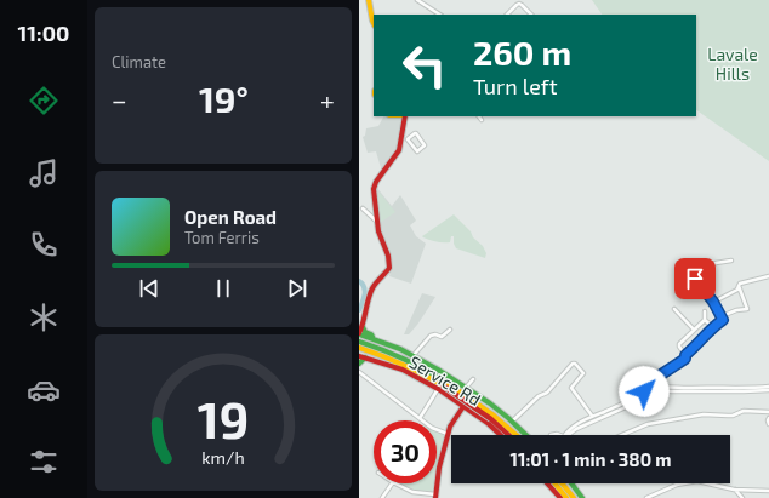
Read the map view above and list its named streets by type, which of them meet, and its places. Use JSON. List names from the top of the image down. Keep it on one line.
{"streets":{"main road":["Service Rd"]},"parks":["Lavale Hills"],"page":{"tabs":"11:00","tile":"Climate","turn":["260 m","Turn left"],"heat":["−","19°","+"],"song":["Open Road","Tom Ferris"],"limit":"30","trip":"11:01 · 1 min · 380 m","gauge":["19","km/h"]}}
